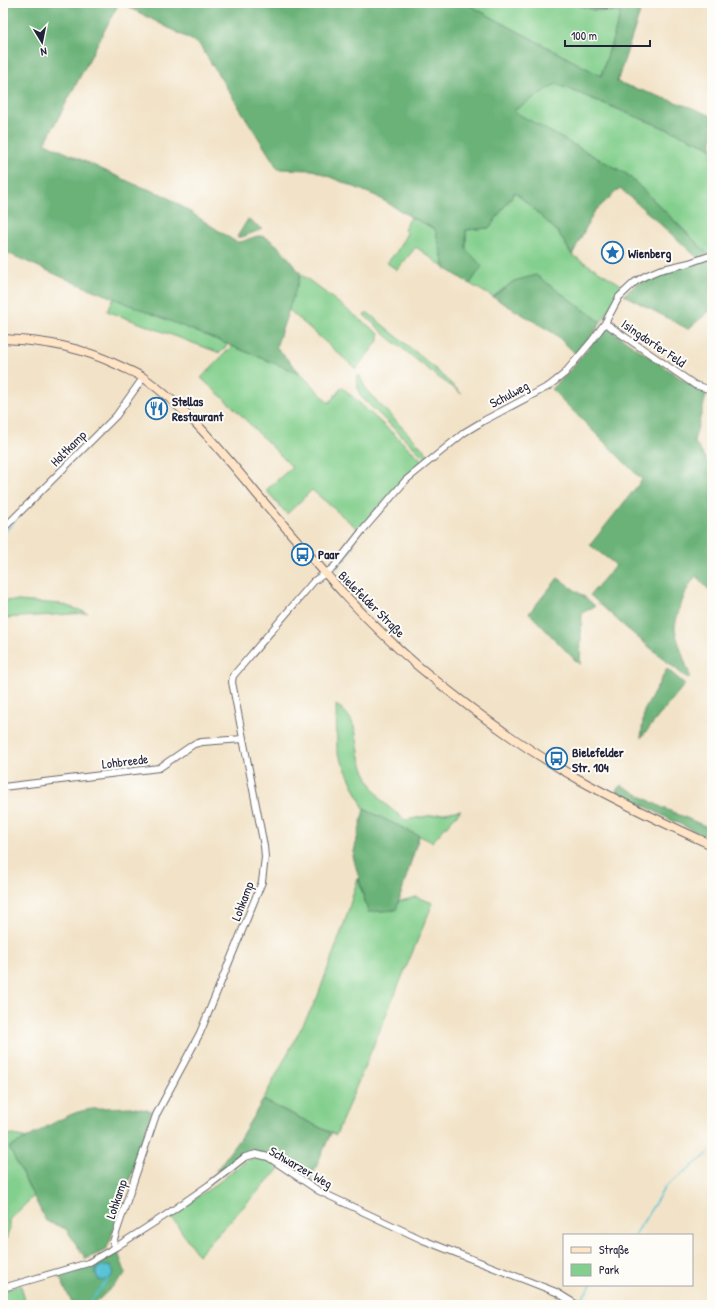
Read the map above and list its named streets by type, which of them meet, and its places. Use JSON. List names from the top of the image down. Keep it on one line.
{"streets":{"main road":["Bielefelder Straße"],"street":["Isingdorfer Feld","Schulweg","Holtkamp","Lohbreede","Lohkamp","Schwarzer Weg"]},"crossings":[["Isingdorfer Feld","Schulweg"],["Schulweg","Bielefelder Straße"],["Schulweg","Lohkamp"],["Holtkamp","Bielefelder Straße"],["Bielefelder Straße","Lohkamp"],["Lohbreede","Lohkamp"],["Lohkamp","Schwarzer Weg"]],"places":{"place":["Wienberg"],"restaurant":["Stellas Restaurant"],"bus stop":["Paar","Bielefelder Str. 104"]},"legend":["Straße","Park"],"scale_bar":"100 m","north":"bottom"}
